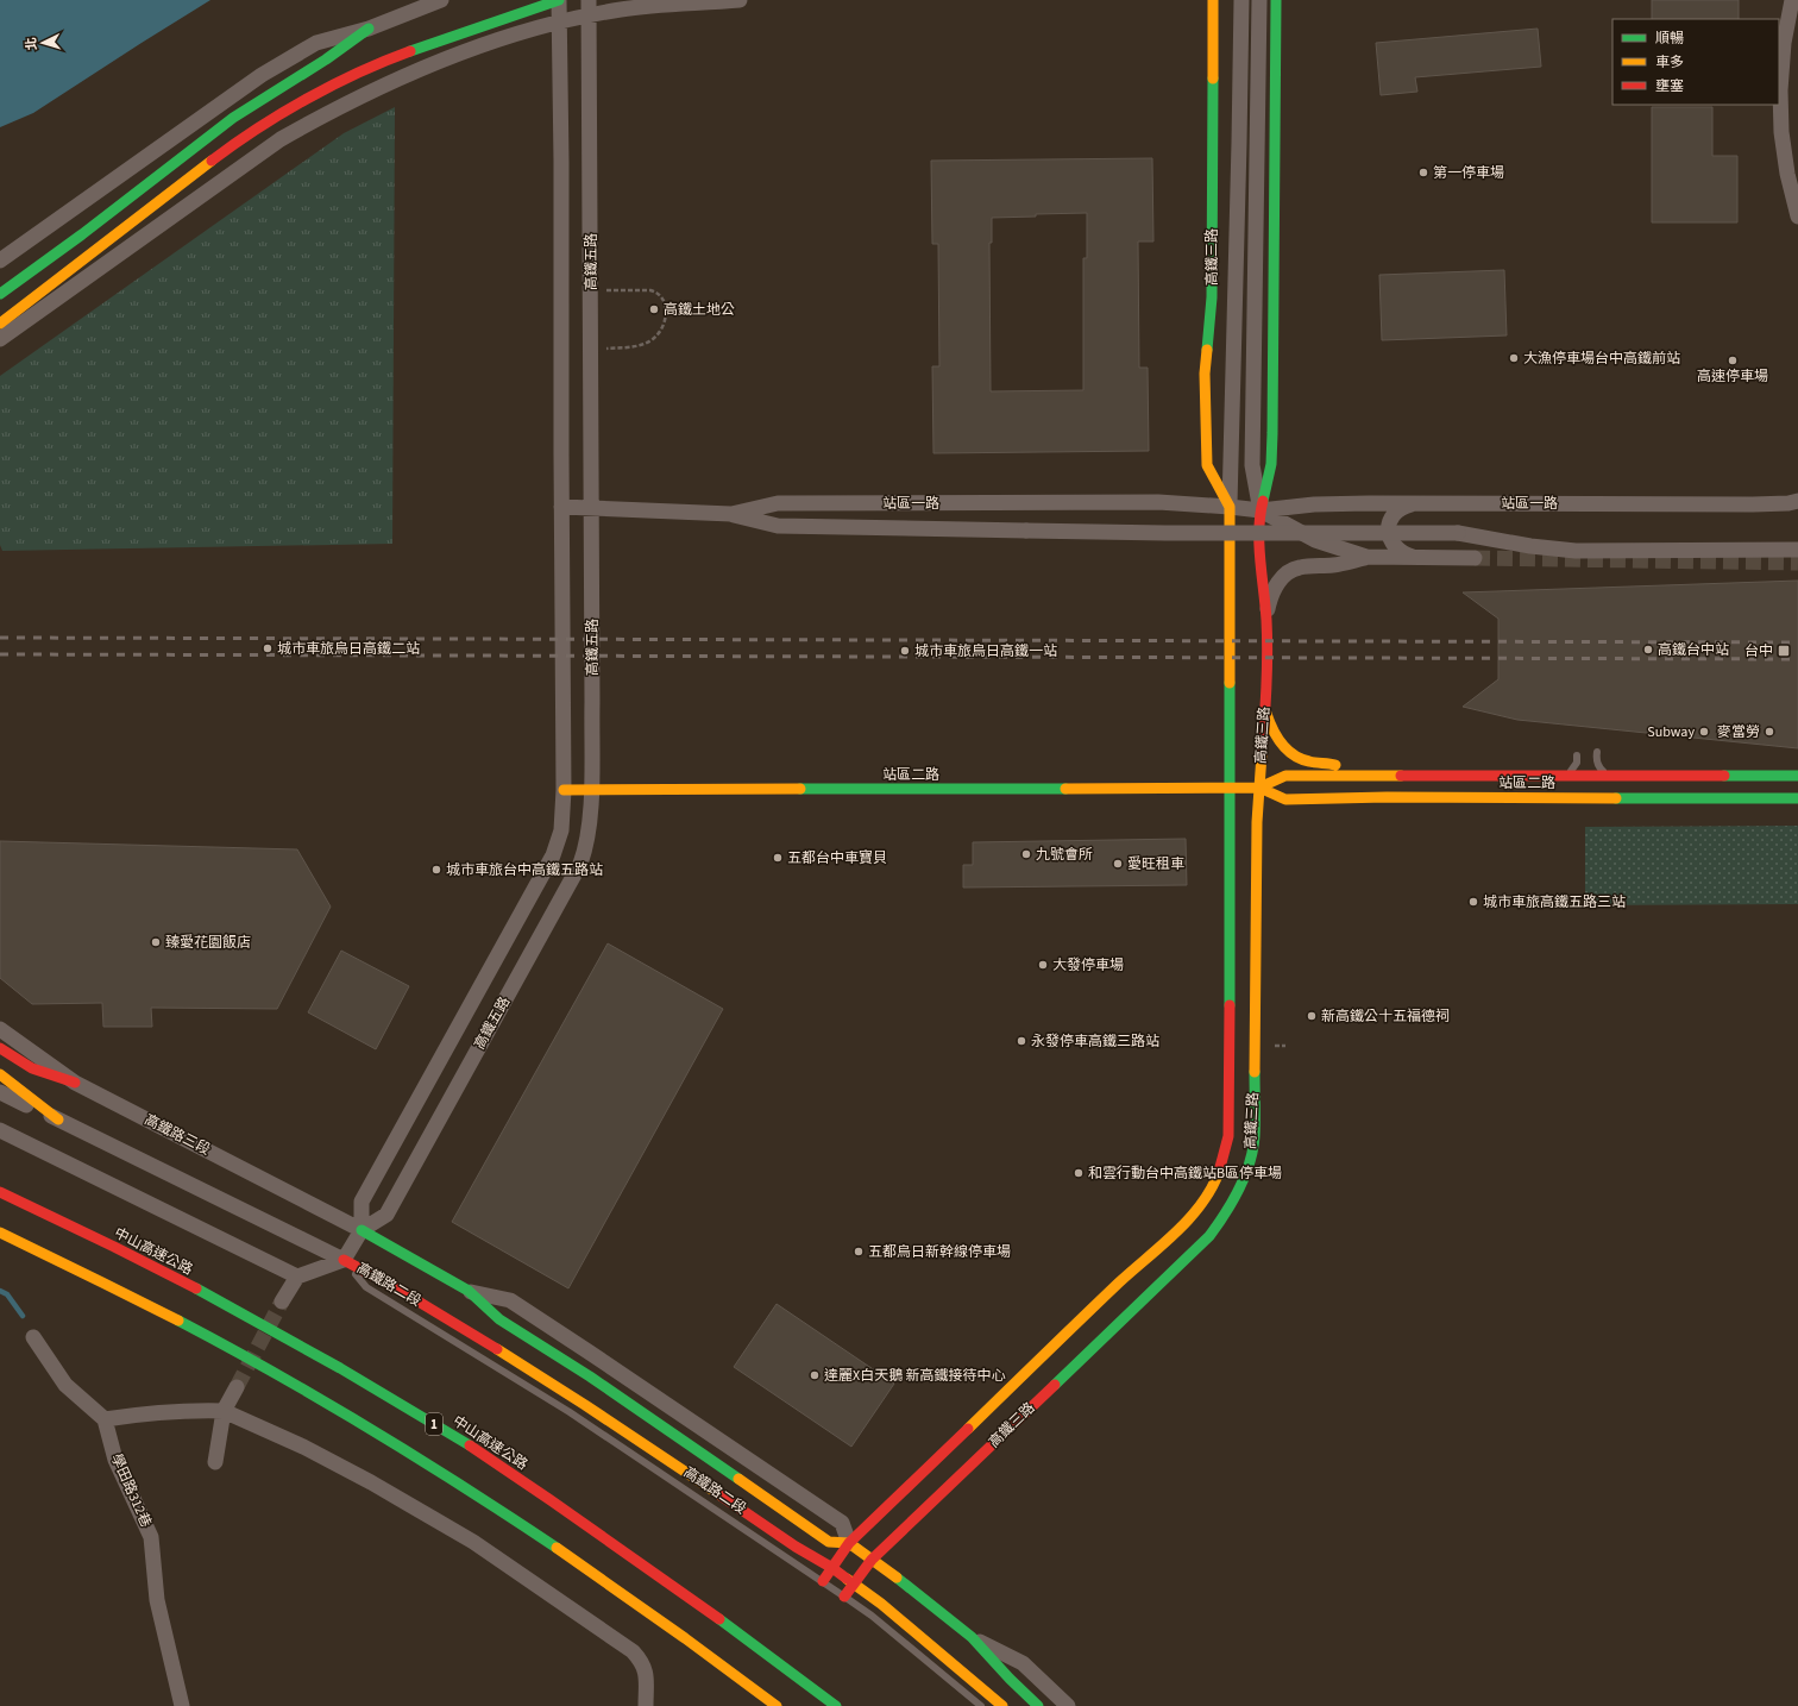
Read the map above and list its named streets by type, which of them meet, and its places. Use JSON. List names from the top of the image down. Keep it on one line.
{"streets":{"main road":["高鐵三路","站區二路","中山高速公路","高鐵路二段","1"],"street":["高鐵五路","站區一路","高鐵路三段","學田路312巷"]},"crossings":[["高鐵三路","站區一路"],["高鐵三路","站區二路"],["高鐵三路","高鐵路二段"],["高鐵五路","站區一路"],["高鐵五路","站區二路"],["高鐵五路","高鐵路三段"],["高鐵五路","高鐵路二段"],["高鐵路三段","高鐵路二段"]],"places":{"other":["第一停車場","高鐵土地公","大漁停車場台中高鐵前站","高速停車場","城市車旅烏日高鐵二站","高鐵台中站","城市車旅烏日高鐵一站","Subway","麥當勞","九號會所","五都台中車寶貝","愛旺租車","城市車旅台中高鐵五路站","城市車旅高鐵五路三站","臻愛花園飯店","大發停車場","新高鐵公十五福德祠","永發停車高鐵三路站","和雲行動台中高鐵站B區停車場","五都烏日新幹線停車場","達麗X白天鵝 新高鐵接待中心"],"transit":["台中"]},"legend":["順暢","車多","壅塞"],"north":"left"}
